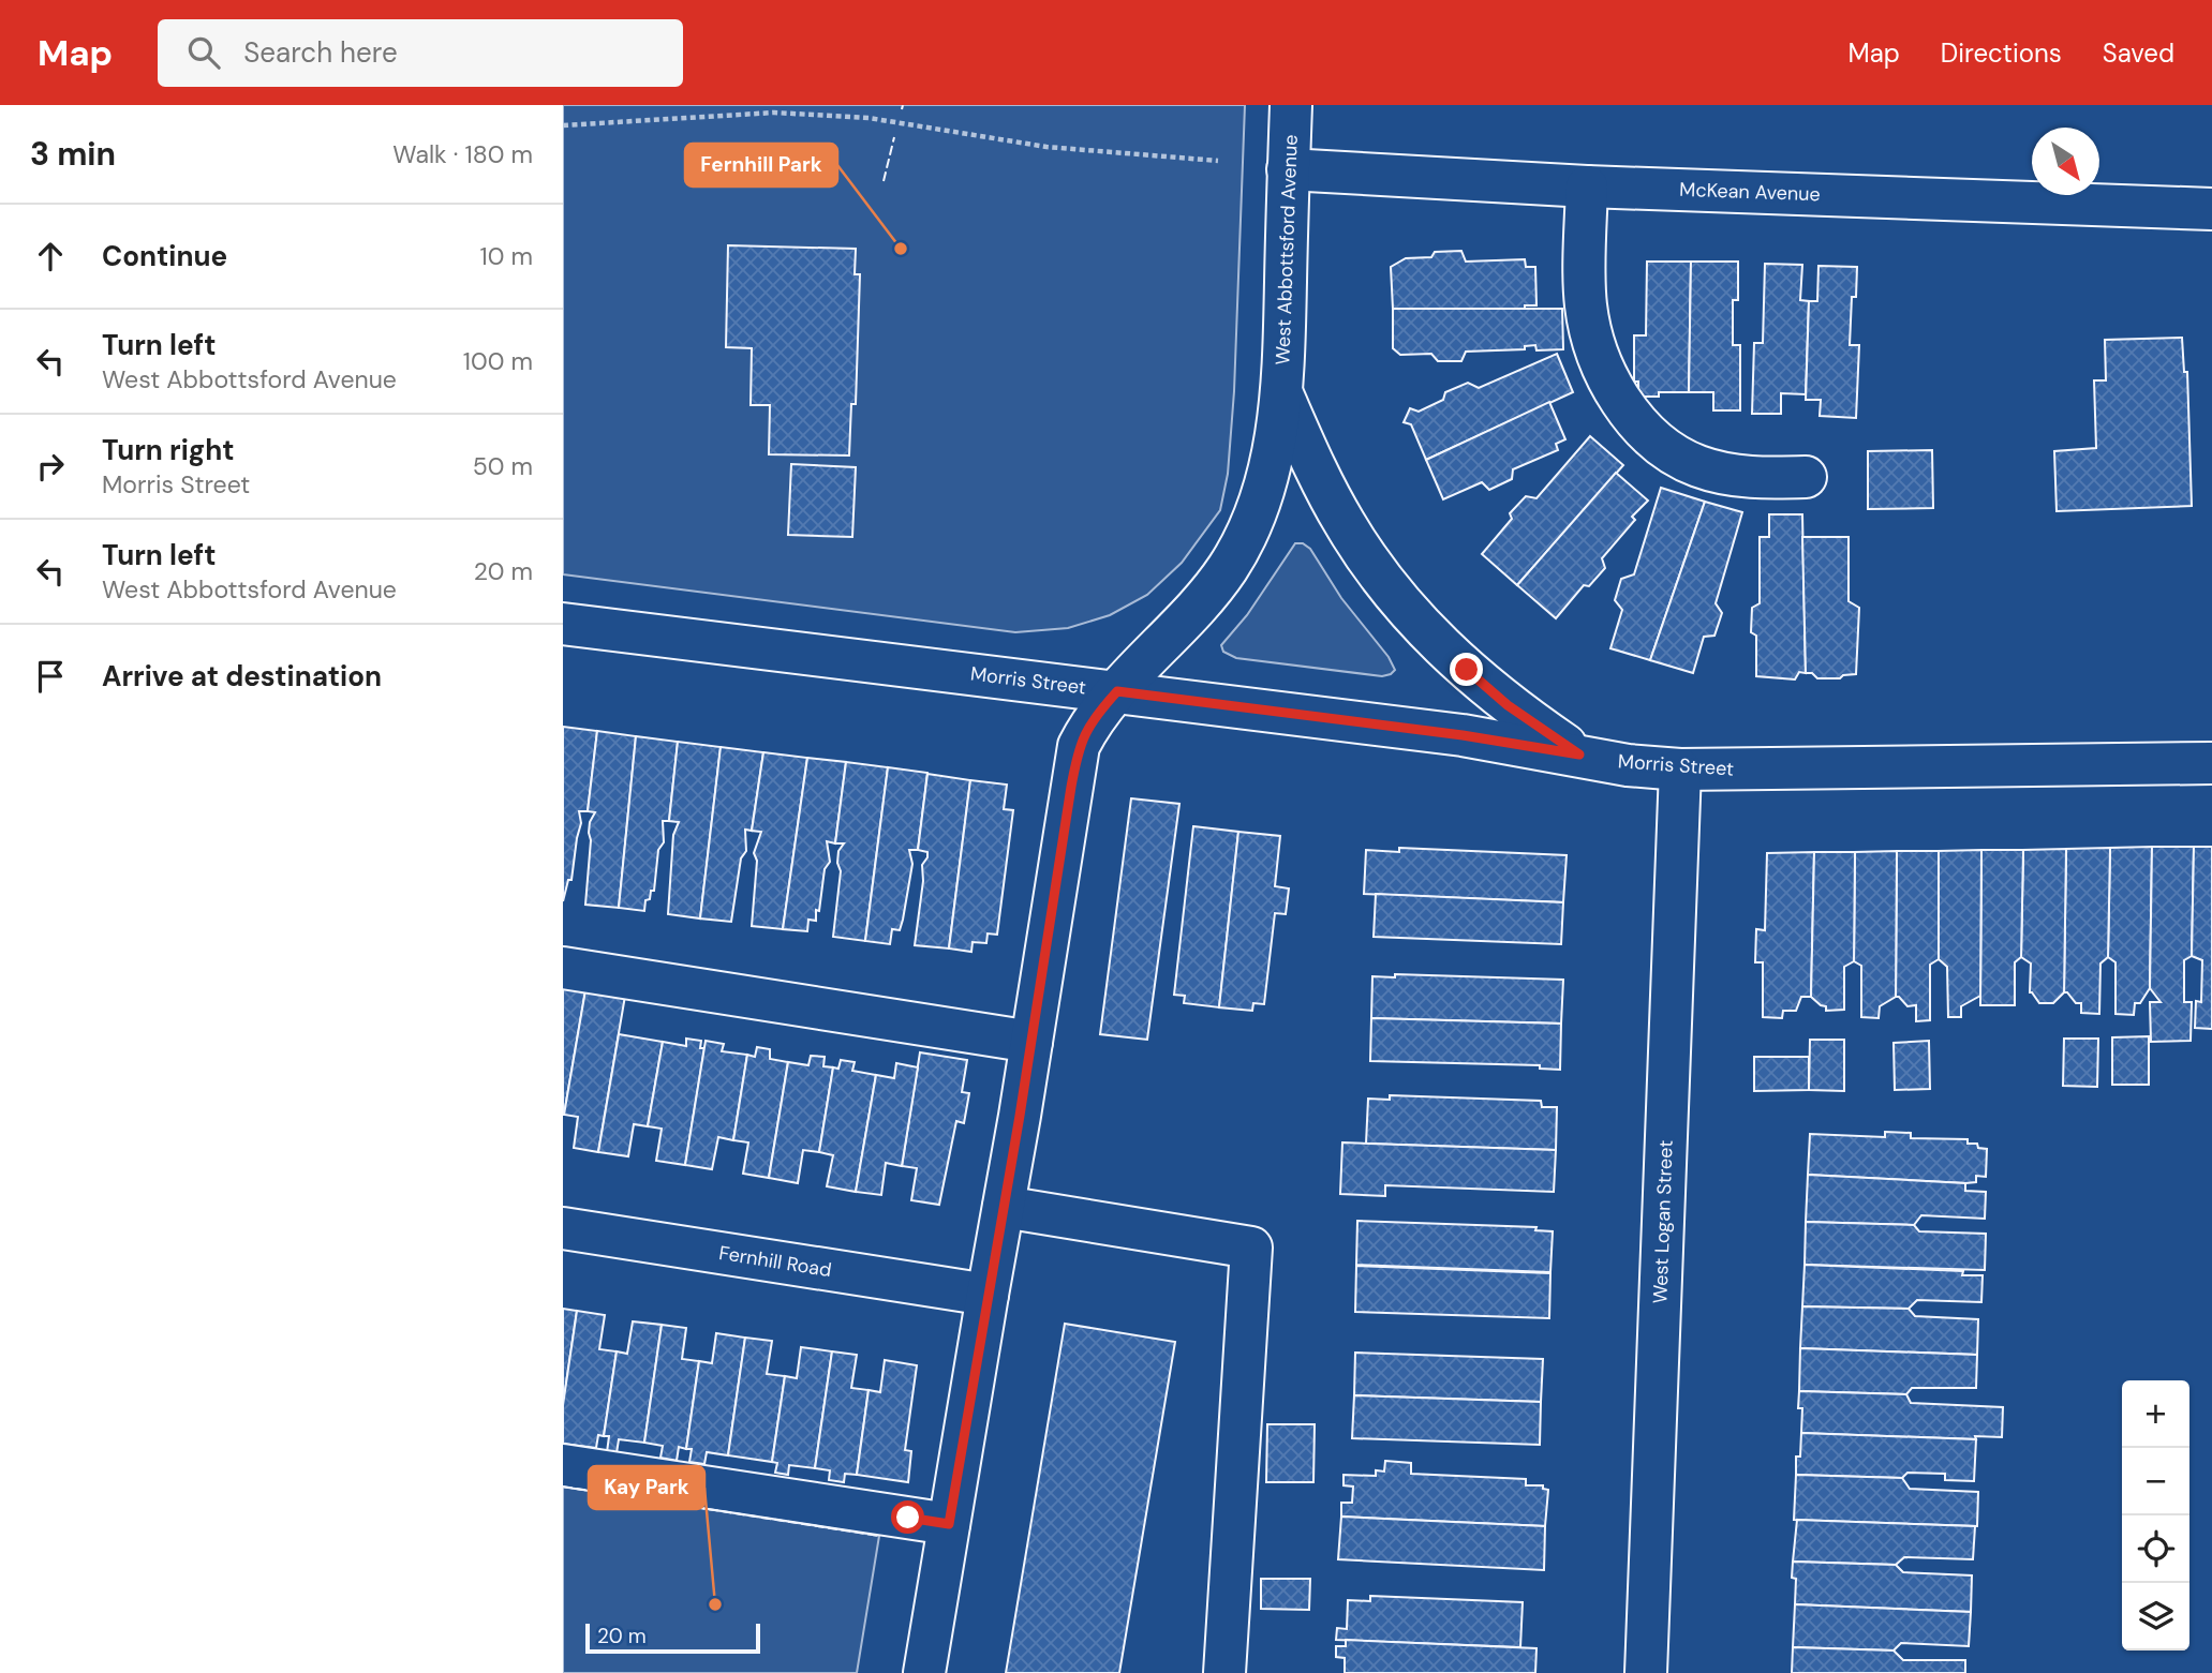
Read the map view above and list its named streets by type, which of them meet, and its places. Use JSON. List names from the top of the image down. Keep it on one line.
{"streets":{"street":["McKean Avenue","West Abbottsford Avenue","Morris Street","West Logan Street","Fernhill Road"]},"crossings":[["McKean Avenue","West Abbottsford Avenue"],["West Abbottsford Avenue","Morris Street"],["West Abbottsford Avenue","Fernhill Road"],["Morris Street","West Logan Street"]],"places":["Fernhill Park","Kay Park"],"scale_bar":"20 m","north":"bottom right","page":{"header":"Map","search":"Search here","nav":["Map","Directions","Saved"],"heading":["3 min","Walk · 180 m"],"list":[["Continue","10 m"],["Turn left","West Abbottsford Avenue","100 m"],["Turn right","Morris Street","50 m"],["Turn left","West Abbottsford Avenue","20 m"],"Arrive at destination"],"map_buttons":["+","−"],"scale":"20 m"}}
